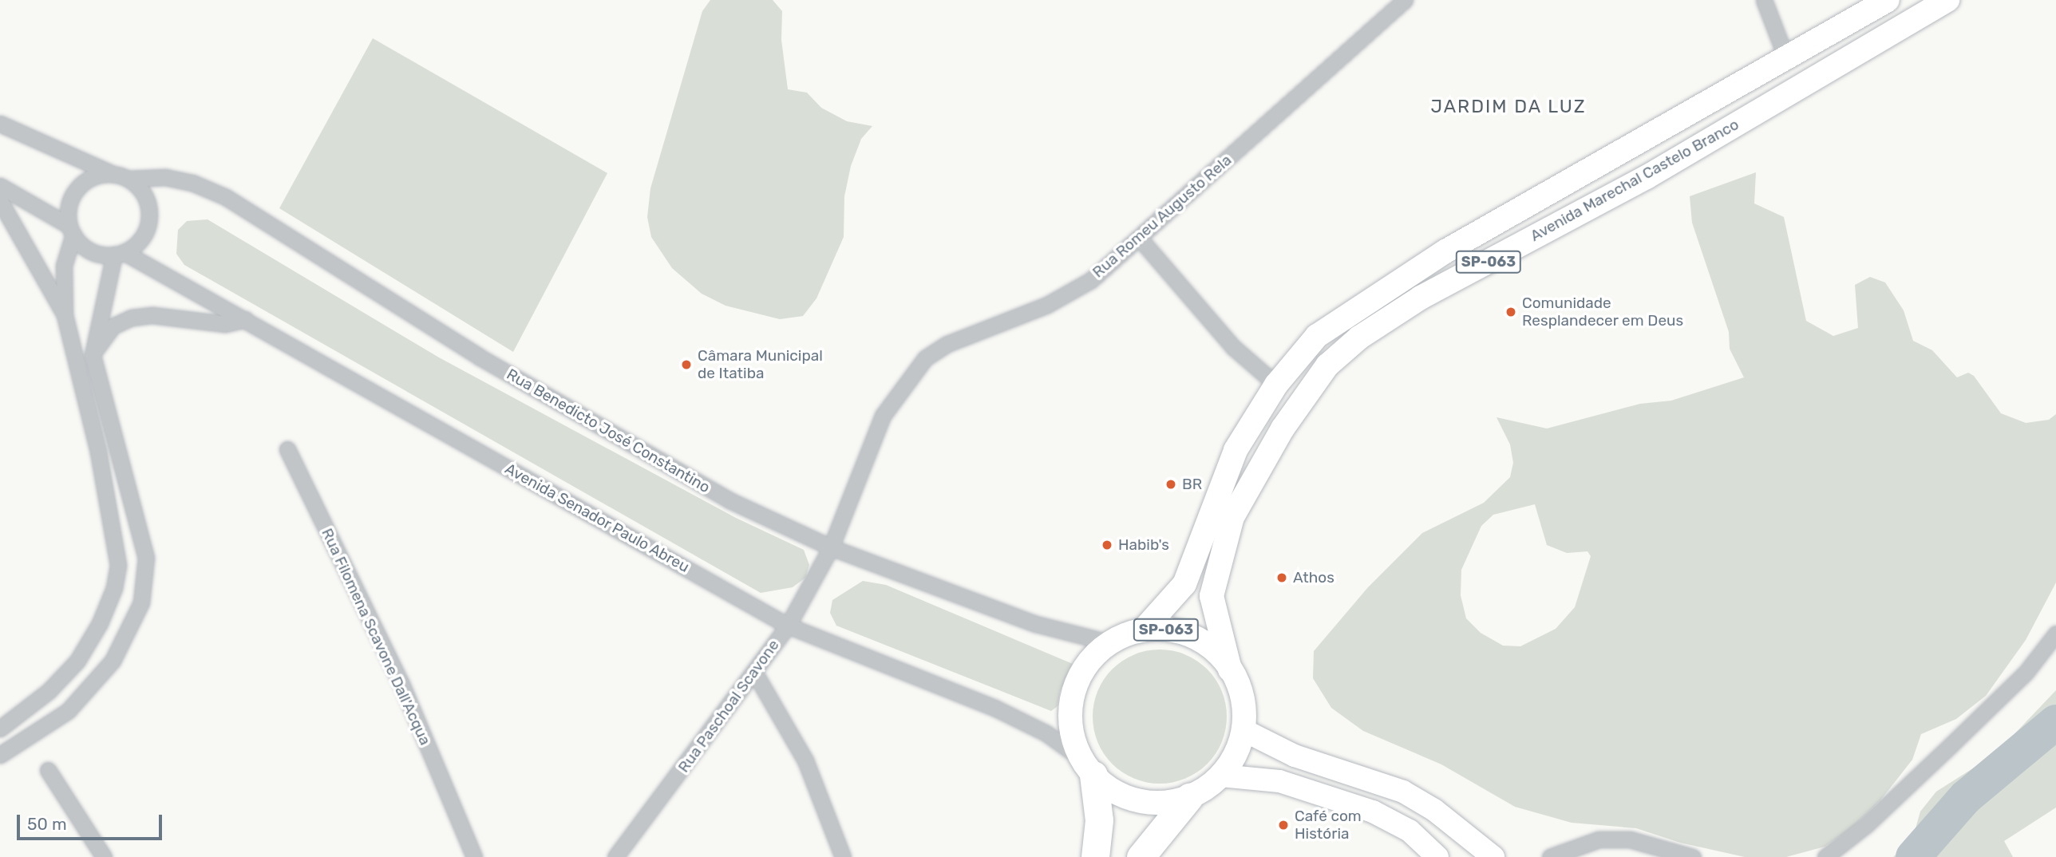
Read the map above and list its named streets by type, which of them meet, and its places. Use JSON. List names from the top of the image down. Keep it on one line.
{"streets":{"highway":["SP-063"],"main road":["Avenida Marechal Castelo Branco"],"street":["Rua Romeu Augusto Rela","Rua Benedicto José Constantino","Avenida Senador Paulo Abreu","Rua Filomena Scavone Dall'Acqua","Rua Paschoal Scavone"]},"crossings":[["Avenida Marechal Castelo Branco","SP-063"],["Avenida Marechal Castelo Branco","Rua Benedicto José Constantino"],["Avenida Marechal Castelo Branco","Avenida Senador Paulo Abreu"],["Rua Romeu Augusto Rela","Rua Benedicto José Constantino"],["Rua Romeu Augusto Rela","Rua Paschoal Scavone"],["SP-063","Rua Benedicto José Constantino"],["SP-063","Avenida Senador Paulo Abreu"],["Rua Benedicto José Constantino","Avenida Senador Paulo Abreu"],["Rua Benedicto José Constantino","Rua Paschoal Scavone"],["Avenida Senador Paulo Abreu","Rua Paschoal Scavone"]],"districts":["JARDIM DA LUZ"],"places":["Comunidade Resplandecer em Deus","Câmara Municipal de Itatiba","BR","Habib's","Athos","Café com História"],"scale_bar":"50 m"}
